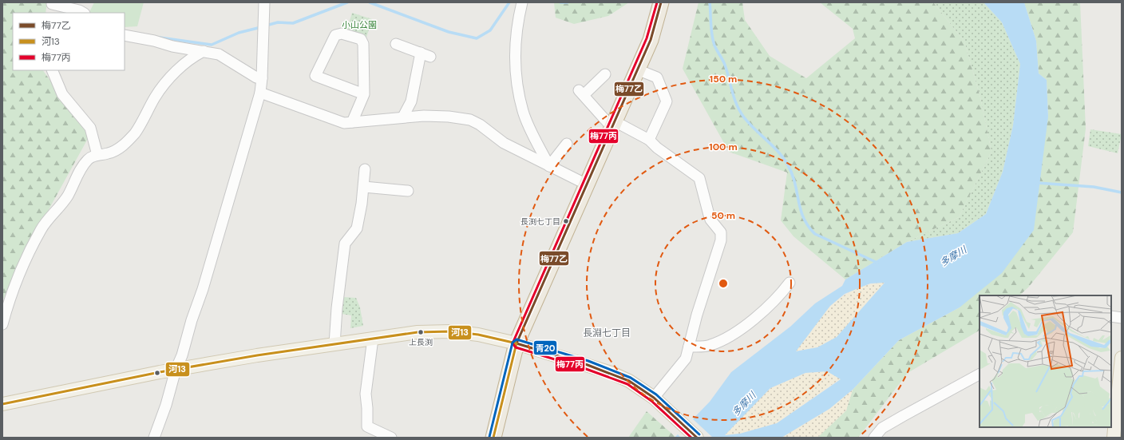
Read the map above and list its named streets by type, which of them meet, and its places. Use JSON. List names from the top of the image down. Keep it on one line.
{"districts":["長淵七丁目"],"water":["多摩川"],"parks":["小山公園"],"places":["長渕七丁目","上長渕"],"lines":["transit line 梅77乙","transit line 梅77丙","transit line 河13","transit line 青20"],"legend":["梅77乙","河13","梅77丙"],"rings":["150 m","100 m","50 m"]}
